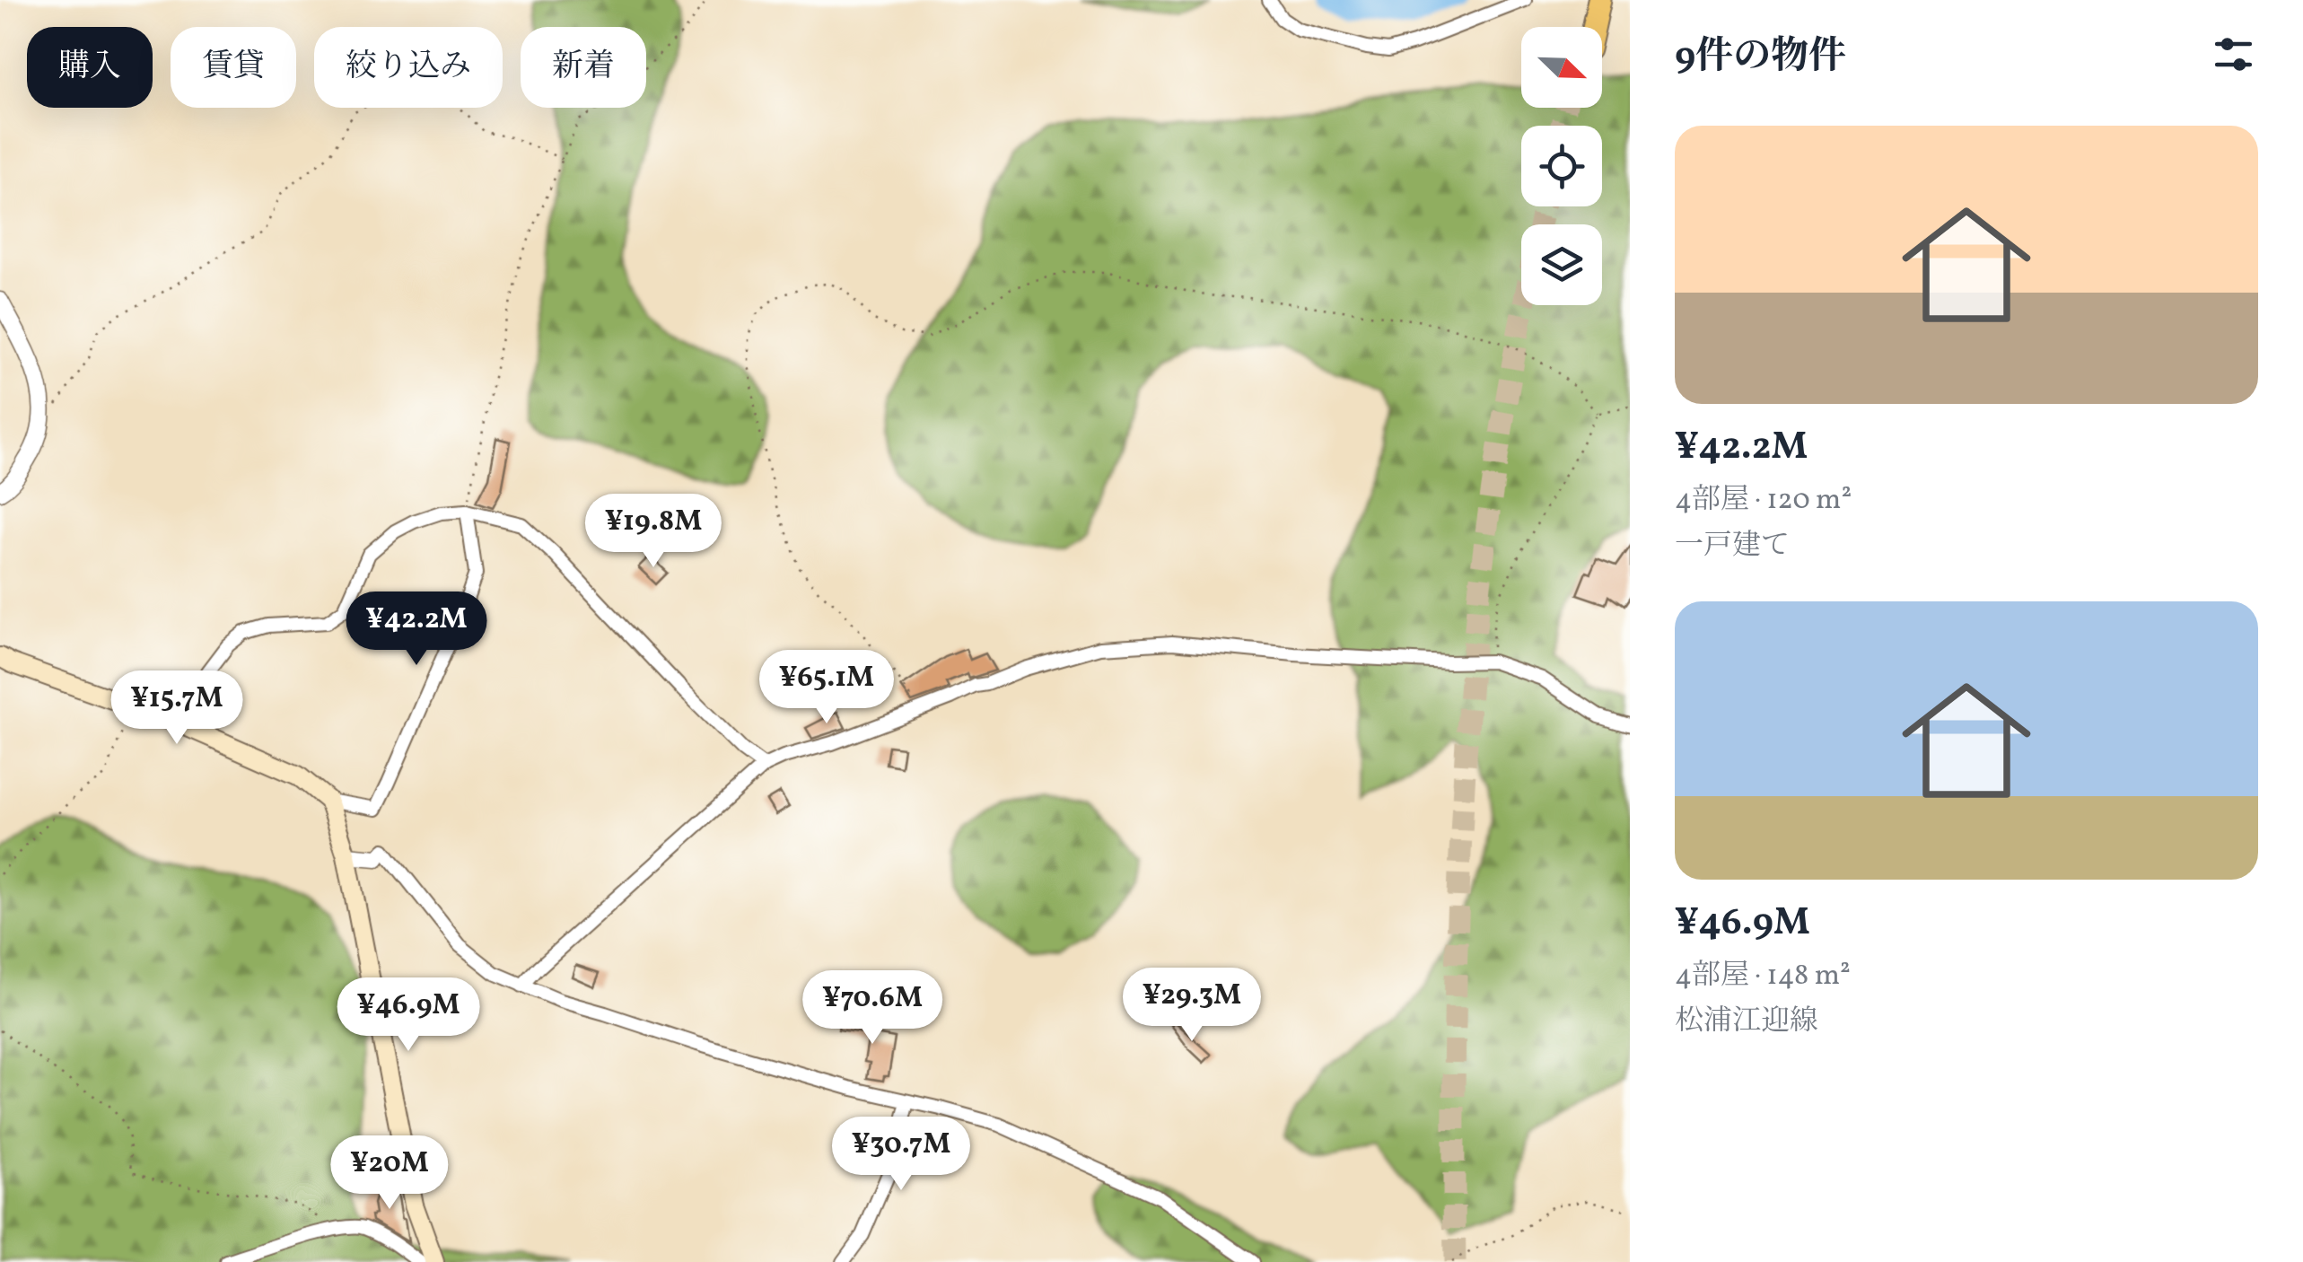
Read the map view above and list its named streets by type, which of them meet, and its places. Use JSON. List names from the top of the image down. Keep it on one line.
{"north":"bottom right","page":{"heading":"9件の物件","chip":["購入","賃貸","絞り込み","新着"],"list":[{"name":"¥42.2M","note":"4部屋 · 120 m² · 一戸建て"},{"name":"¥46.9M","note":"4部屋 · 148 m² · 松浦江迎線"}],"price":["¥19.8M","¥42.2M","¥65.1M","¥15.7M","¥29.3M","¥70.6M","¥46.9M","¥30.7M","¥20M"]}}
